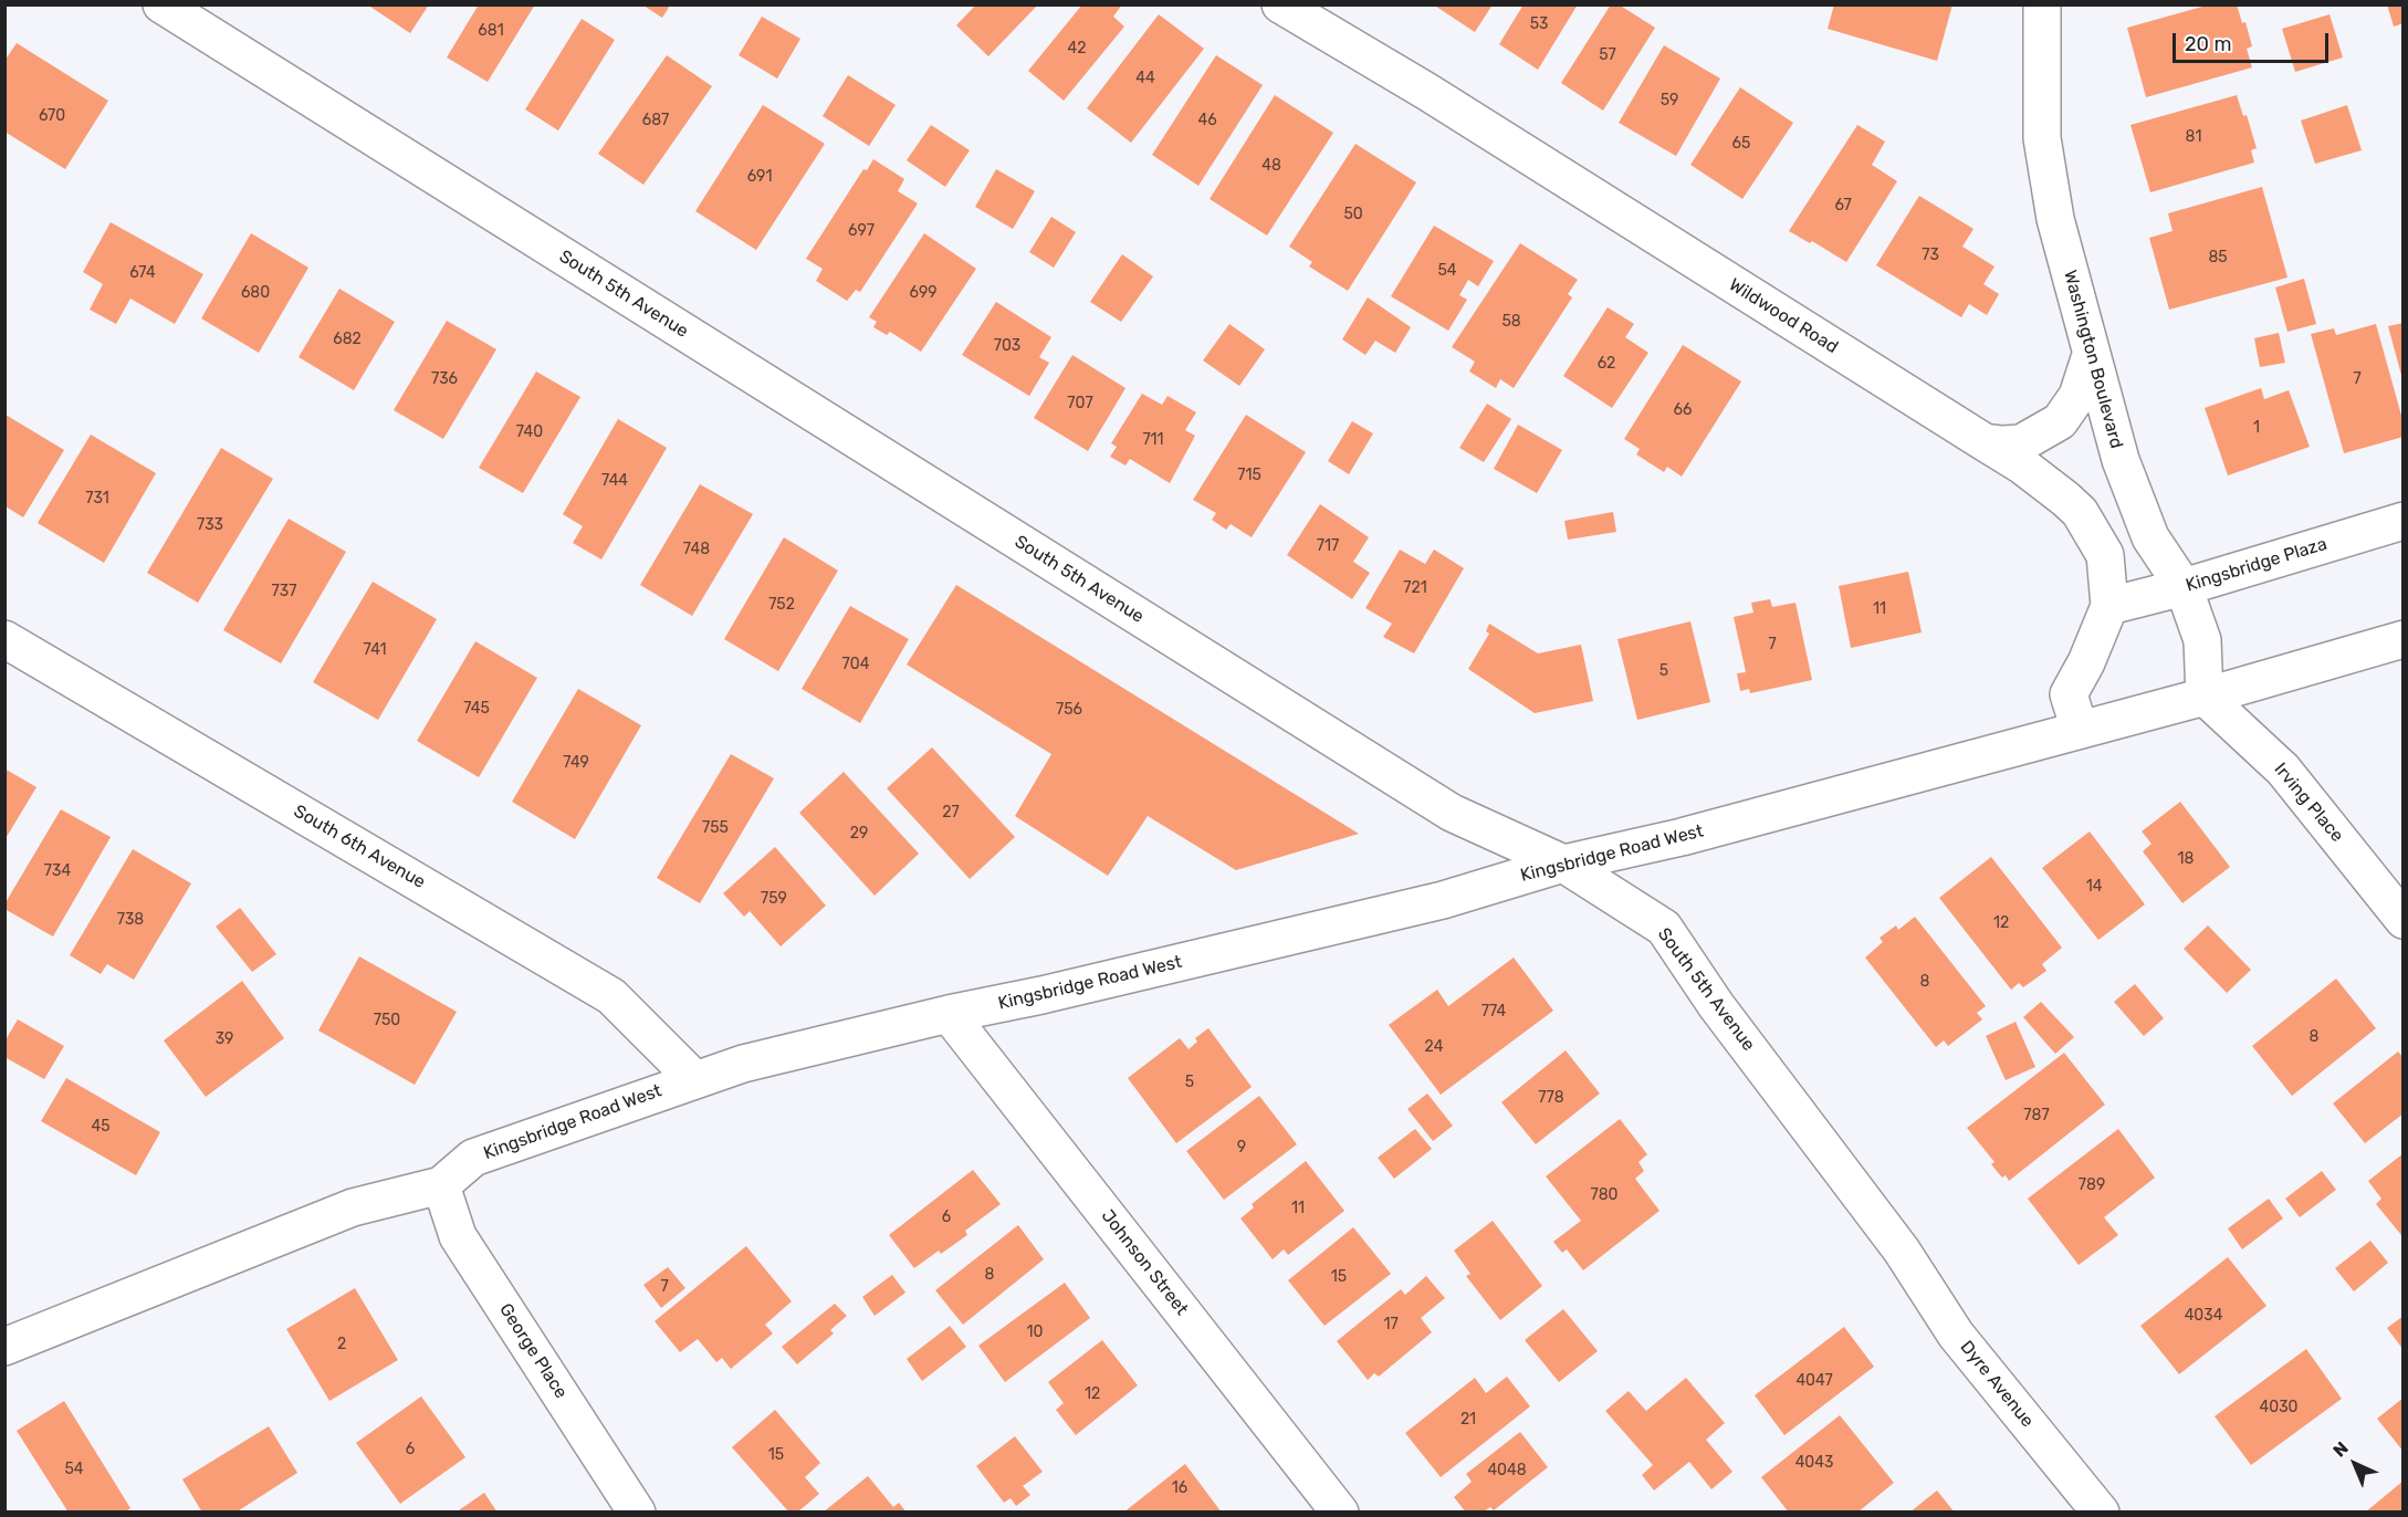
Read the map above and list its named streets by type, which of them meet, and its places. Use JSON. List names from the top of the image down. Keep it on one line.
{"streets":{"street":["South 5th Avenue","Wildwood Road","Washington Boulevard","Kingsbridge Plaza","Irving Place","South 6th Avenue","Kingsbridge Road West","Johnson Street","George Place","Dyre Avenue"]},"crossings":[["South 5th Avenue","Kingsbridge Road West"],["South 5th Avenue","Dyre Avenue"],["Wildwood Road","Kingsbridge Plaza"],["Wildwood Road","Kingsbridge Road West"],["Washington Boulevard","Kingsbridge Plaza"],["Washington Boulevard","Irving Place"],["Washington Boulevard","Kingsbridge Road West"],["Irving Place","Kingsbridge Road West"],["South 6th Avenue","Kingsbridge Road West"],["Kingsbridge Road West","Johnson Street"],["Kingsbridge Road West","George Place"]],"house_numbers":["53","681","42","57","44","59","670","687","46","81","65","48","691","67","50","697","73","85","54","674","680","699","58","682","703","62","736","7","707","66","1","740","711","715","744","731","733","717","748","721","737","752","11","7","741","704","5","745","756","749","27","755","29","18","734","14","759","738","12","8","774","750","8","39","24","5","778","787","45","9","789","780","11","6","8","15","7","4034","17","10","2","4047","12","4030","21","6","15","4043","54","4048","16"],"scale_bar":"20 m","north":"top left"}
